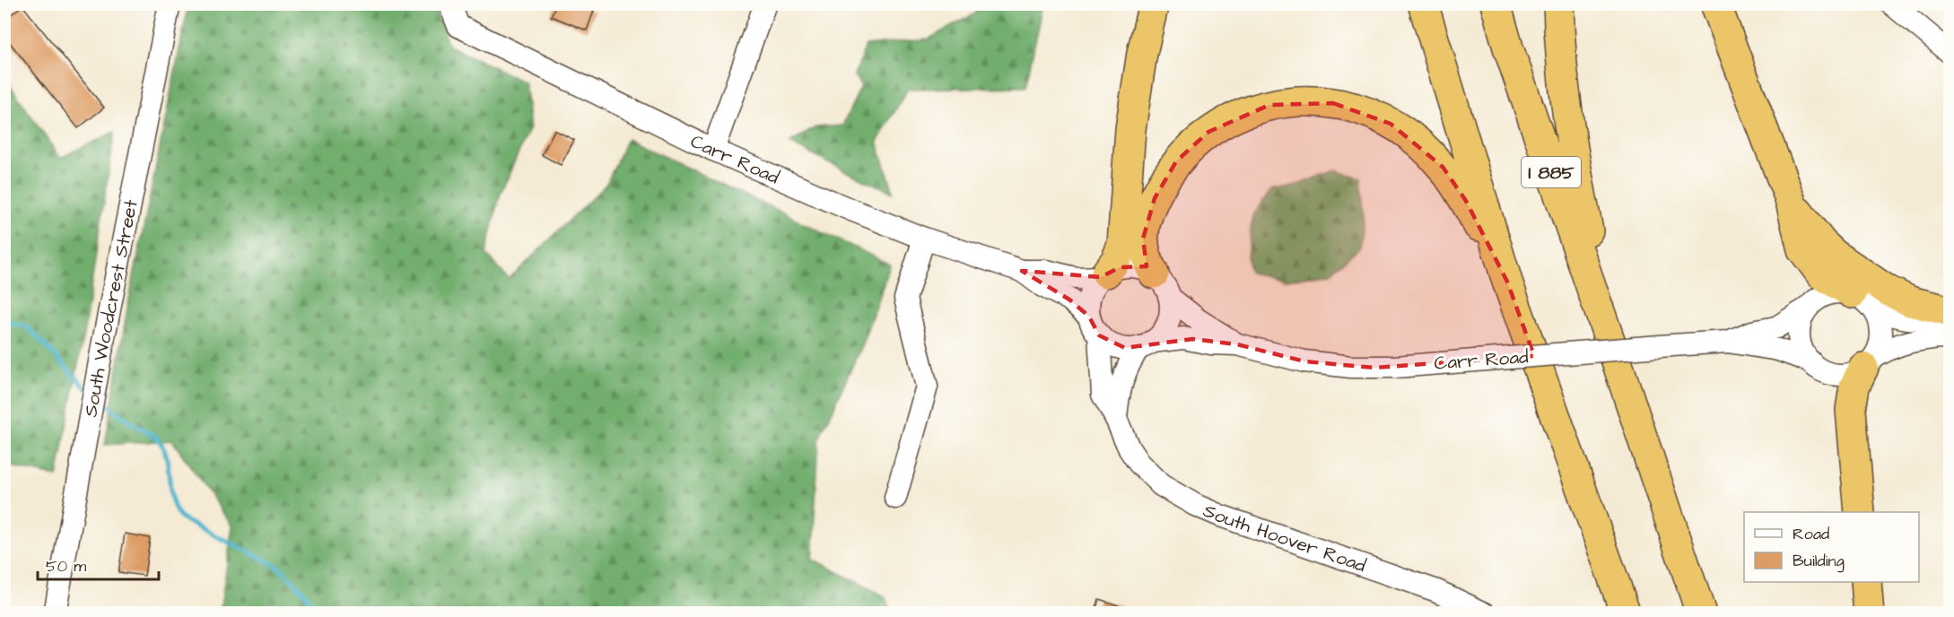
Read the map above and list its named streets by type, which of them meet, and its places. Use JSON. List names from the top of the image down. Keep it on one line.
{"streets":{"highway":["I 885"],"street":["Carr Road","South Woodcrest Street","South Hoover Road"]},"crossings":[["Carr Road","South Hoover Road"]],"legend":["Road","Building"],"scale_bar":"50 m"}
